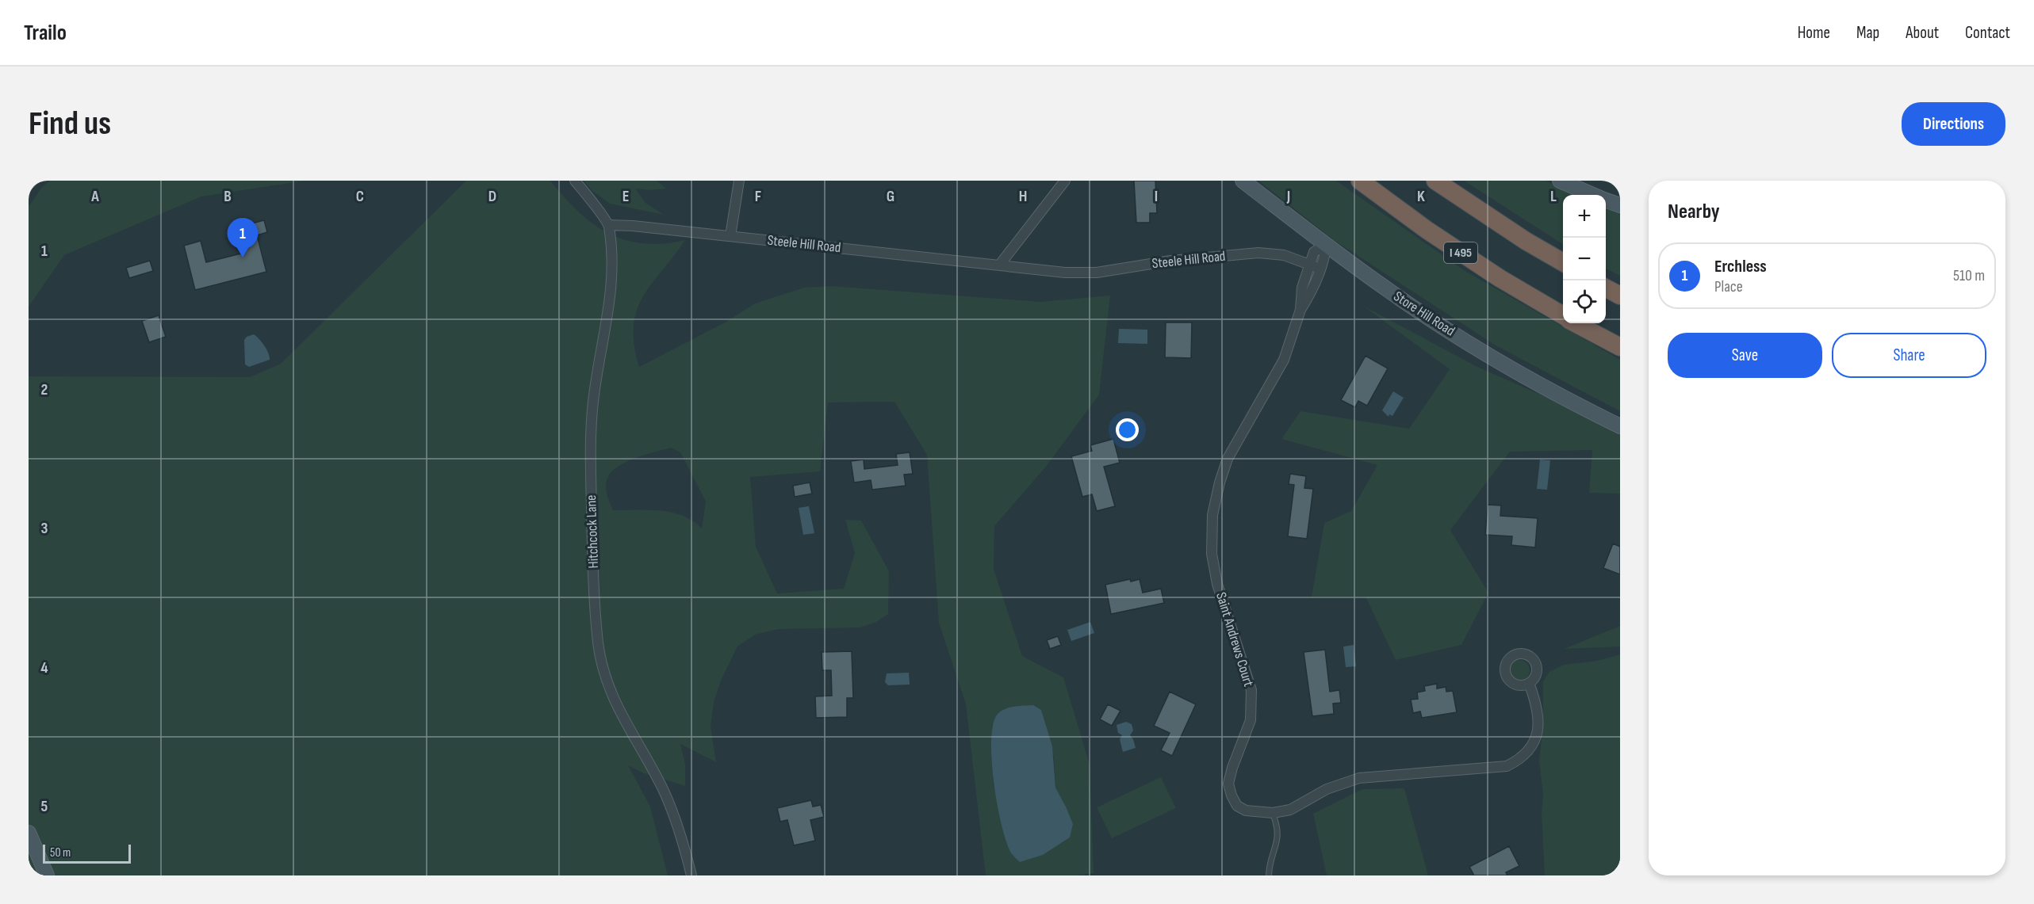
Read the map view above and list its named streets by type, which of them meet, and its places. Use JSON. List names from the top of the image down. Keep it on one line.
{"streets":{"highway":["I 495"],"main road":["Store Hill Road"],"street":["Steele Hill Road","Hitchcock Lane","Saint Andrews Court"]},"crossings":[["Steele Hill Road","Hitchcock Lane"],["Steele Hill Road","Saint Andrews Court"],["Store Hill Road","Saint Andrews Court"]],"scale_bar":"50 m","page":{"header":"Trailo","nav":["Home","Map","About","Contact"],"buttons":["Directions",["Save","Share"]],"title":"Find us","heading":"Nearby","map_buttons":["+","−"],"pins":"1","list":[{"mark":"1","name":"Erchless","note":"Place","value":"510 m"}],"scale":"50 m"},"grid":{"columns":["A","B","C","D","E","F","G","H","I","J","K","L"],"rows":["1","2","3","4","5"]}}
